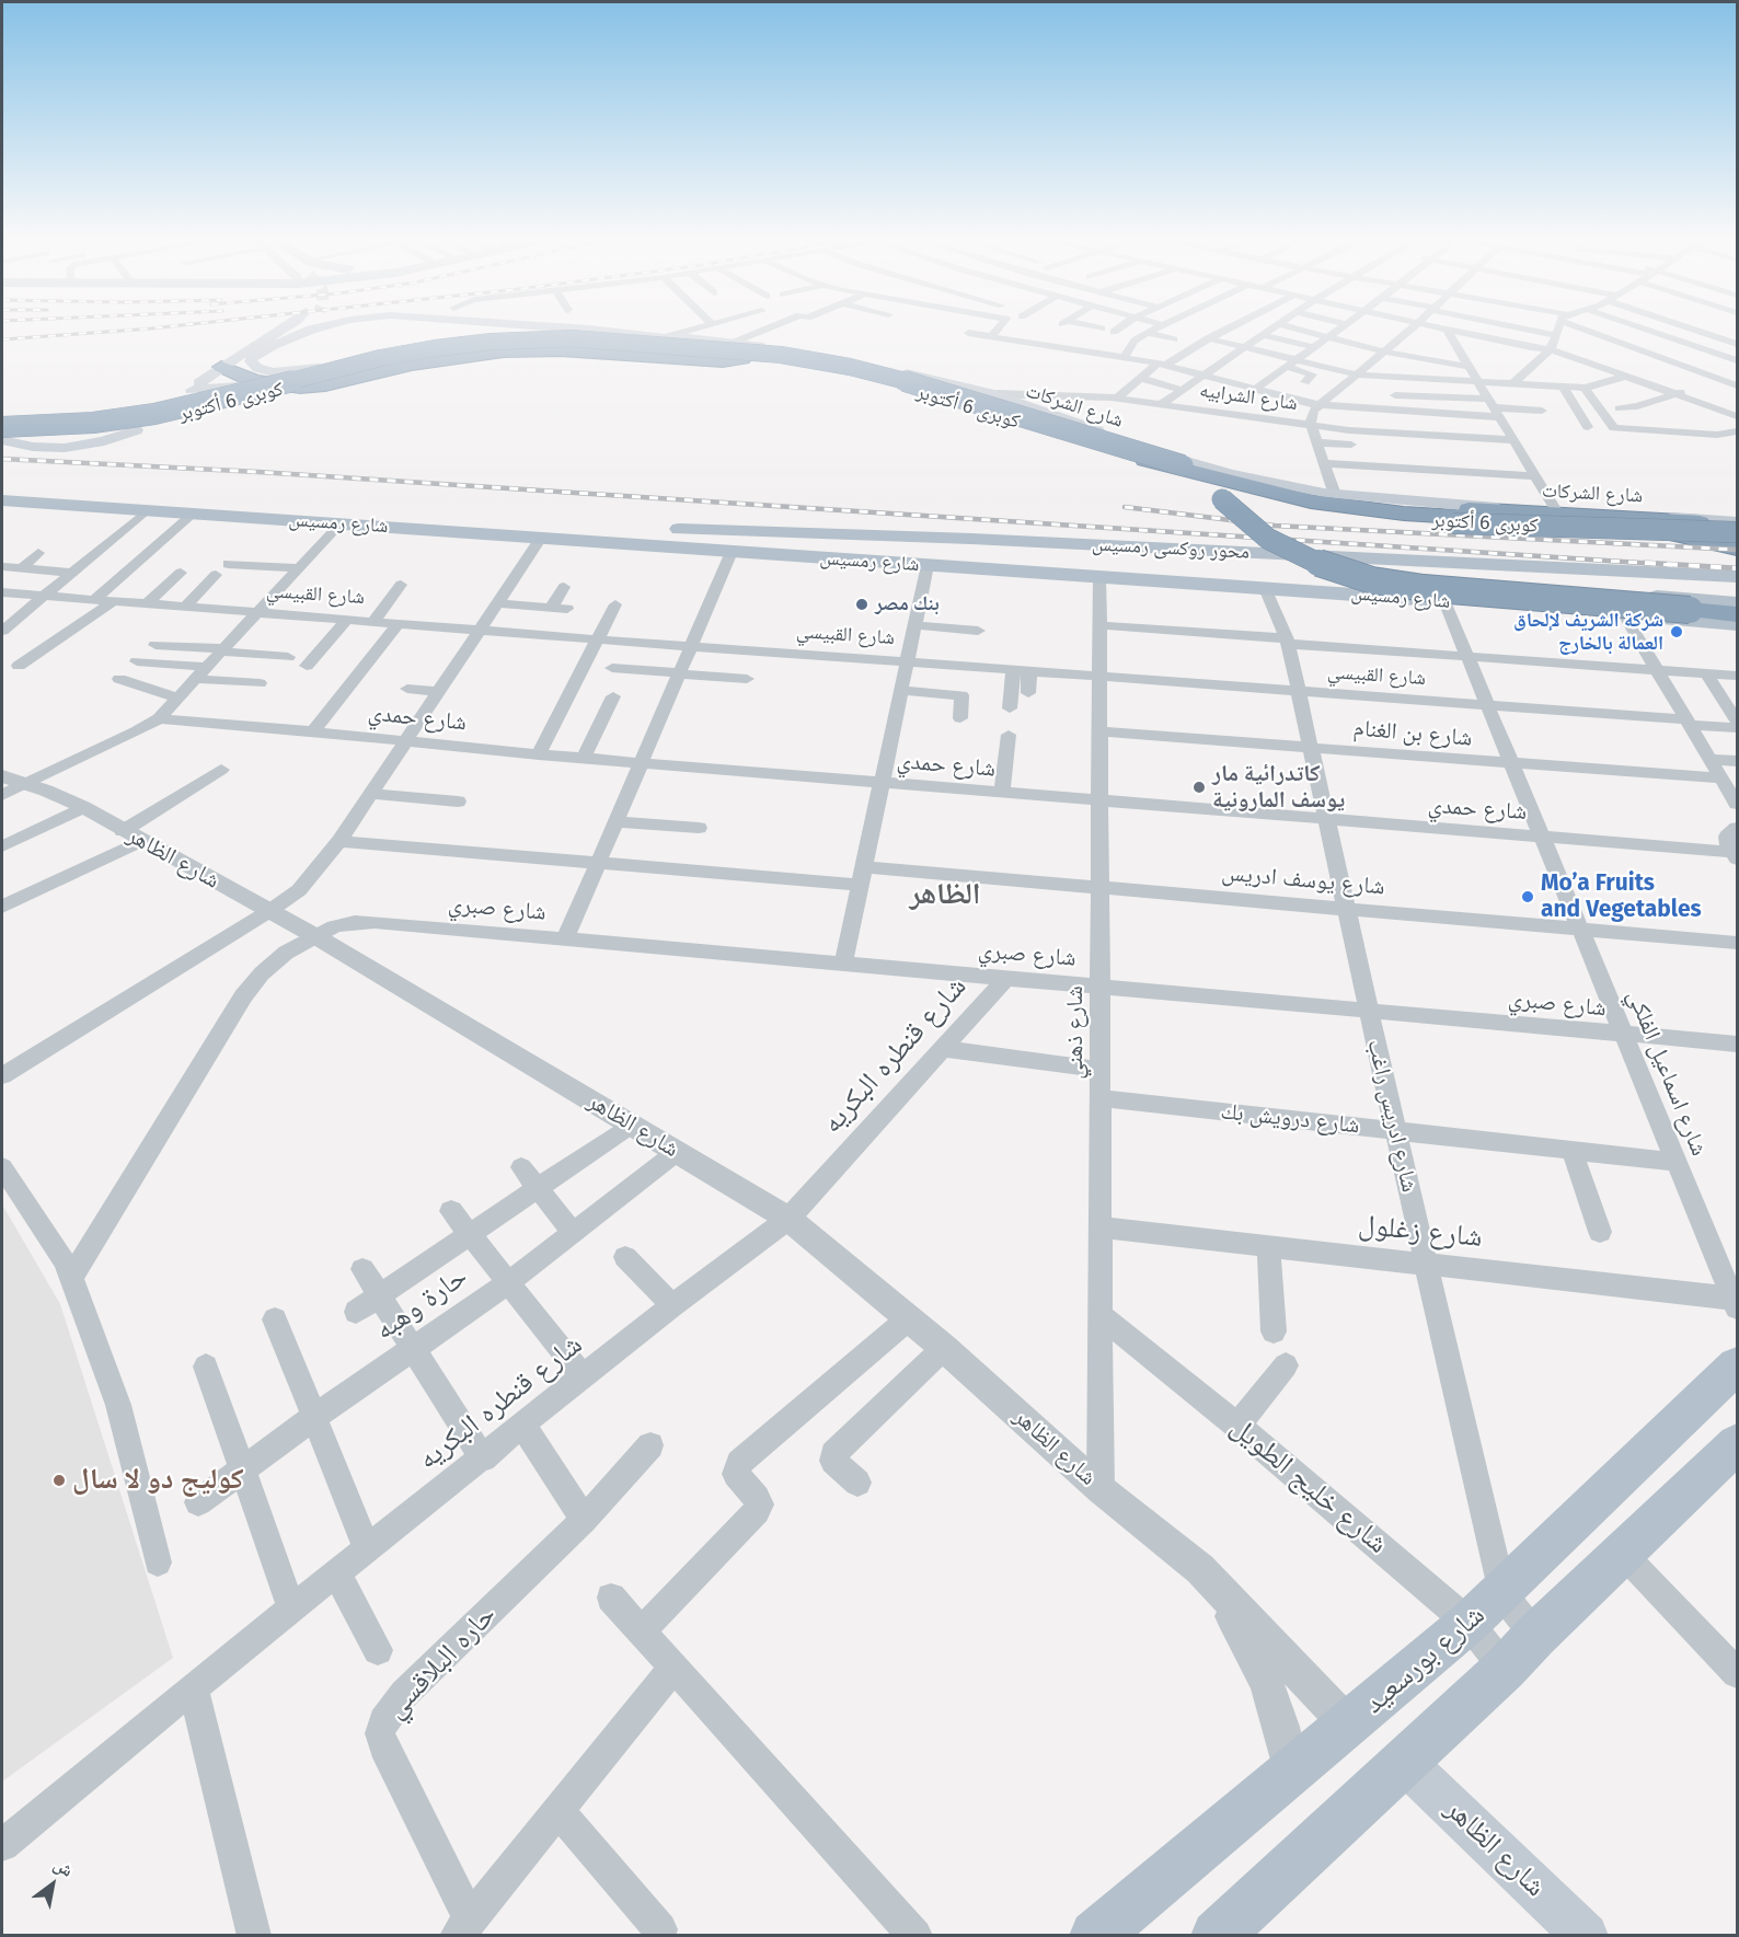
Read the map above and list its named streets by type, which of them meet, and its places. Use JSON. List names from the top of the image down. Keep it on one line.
{"streets":{"highway":["كوبرى 6 أكتوبر"],"main road":["شارع الشركات","شارع رمسيس","محور روكسى رمسيس","شارع الظاهر","شارع بورسعيد"],"street":["شارع الشرابيه","شارع القبيسي","شارع حمدي","شارع بن الغنام","شارع يوسف ادريس","شارع صبري","شارع ذهني","شارع قنطره البكريه","شارع اسماعيل الفلكي","شارع ادريس راغب","شارع درويش بك","شارع زغلول","حارة وهبه","شارع خليج الطويل","حاره البلاقسي"]},"crossings":[["شارع الشرابيه","شارع الشركات"],["كوبرى 6 أكتوبر","شارع الشركات"],["شارع رمسيس","محور روكسى رمسيس"],["شارع رمسيس","شارع ذهني"],["شارع رمسيس","شارع اسماعيل الفلكي"],["شارع رمسيس","شارع ادريس راغب"],["شارع القبيسي","شارع ذهني"],["شارع القبيسي","شارع اسماعيل الفلكي"],["شارع القبيسي","شارع ادريس راغب"],["شارع حمدي","شارع ذهني"],["شارع حمدي","شارع اسماعيل الفلكي"],["شارع حمدي","شارع ادريس راغب"],["شارع بن الغنام","شارع ذهني"],["شارع بن الغنام","شارع اسماعيل الفلكي"],["شارع بن الغنام","شارع ادريس راغب"],["شارع الظاهر","شارع صبري"],["شارع الظاهر","شارع ذهني"],["شارع الظاهر","شارع قنطره البكريه"],["شارع الظاهر","حارة وهبه"],["شارع الظاهر","شارع بورسعيد"],["شارع يوسف ادريس","شارع ذهني"],["شارع يوسف ادريس","شارع اسماعيل الفلكي"],["شارع يوسف ادريس","شارع ادريس راغب"],["شارع صبري","شارع ذهني"],["شارع صبري","شارع قنطره البكريه"],["شارع صبري","شارع اسماعيل الفلكي"],["شارع صبري","شارع ادريس راغب"],["شارع ذهني","شارع درويش بك"],["شارع ذهني","شارع زغلول"],["شارع ذهني","شارع خليج الطويل"],["شارع اسماعيل الفلكي","شارع درويش بك"],["شارع اسماعيل الفلكي","شارع زغلول"],["شارع ادريس راغب","شارع درويش بك"],["شارع ادريس راغب","شارع زغلول"],["شارع ادريس راغب","شارع بورسعيد"],["شارع خليج الطويل","شارع بورسعيد"]],"districts":["الظاهر"],"places":["بنك مصر","شركة الشريف لإلحاق العمالة بالخارج","كاتدرائية مار يوسف المارونية","Mo’a Fruits and Vegetables","كوليج دو لا سال"],"north":"top right"}
